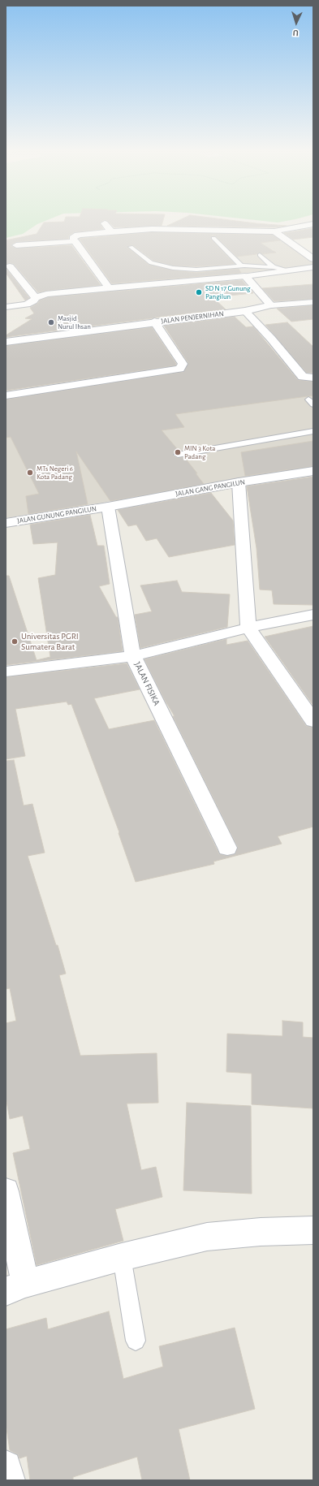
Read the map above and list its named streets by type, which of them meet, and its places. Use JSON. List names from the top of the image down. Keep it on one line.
{"streets":{"street":["JALAN PENJERNIHAN","JALAN GANG PANGILUN","JALAN GUNUNG PANGILUN","JALAN FISIKA"]},"crossings":[["JALAN GANG PANGILUN","JALAN GUNUNG PANGILUN"],["JALAN GANG PANGILUN","JALAN FISIKA"],["JALAN GUNUNG PANGILUN","JALAN FISIKA"]],"places":["SD N 17 Gunung Pangilun","Masjid Nurul Ihsan","MIN 3 Kota Padang","MTs Negeri 6 Kota Padang","Universitas PGRI Sumatera Barat"],"north":"bottom"}
